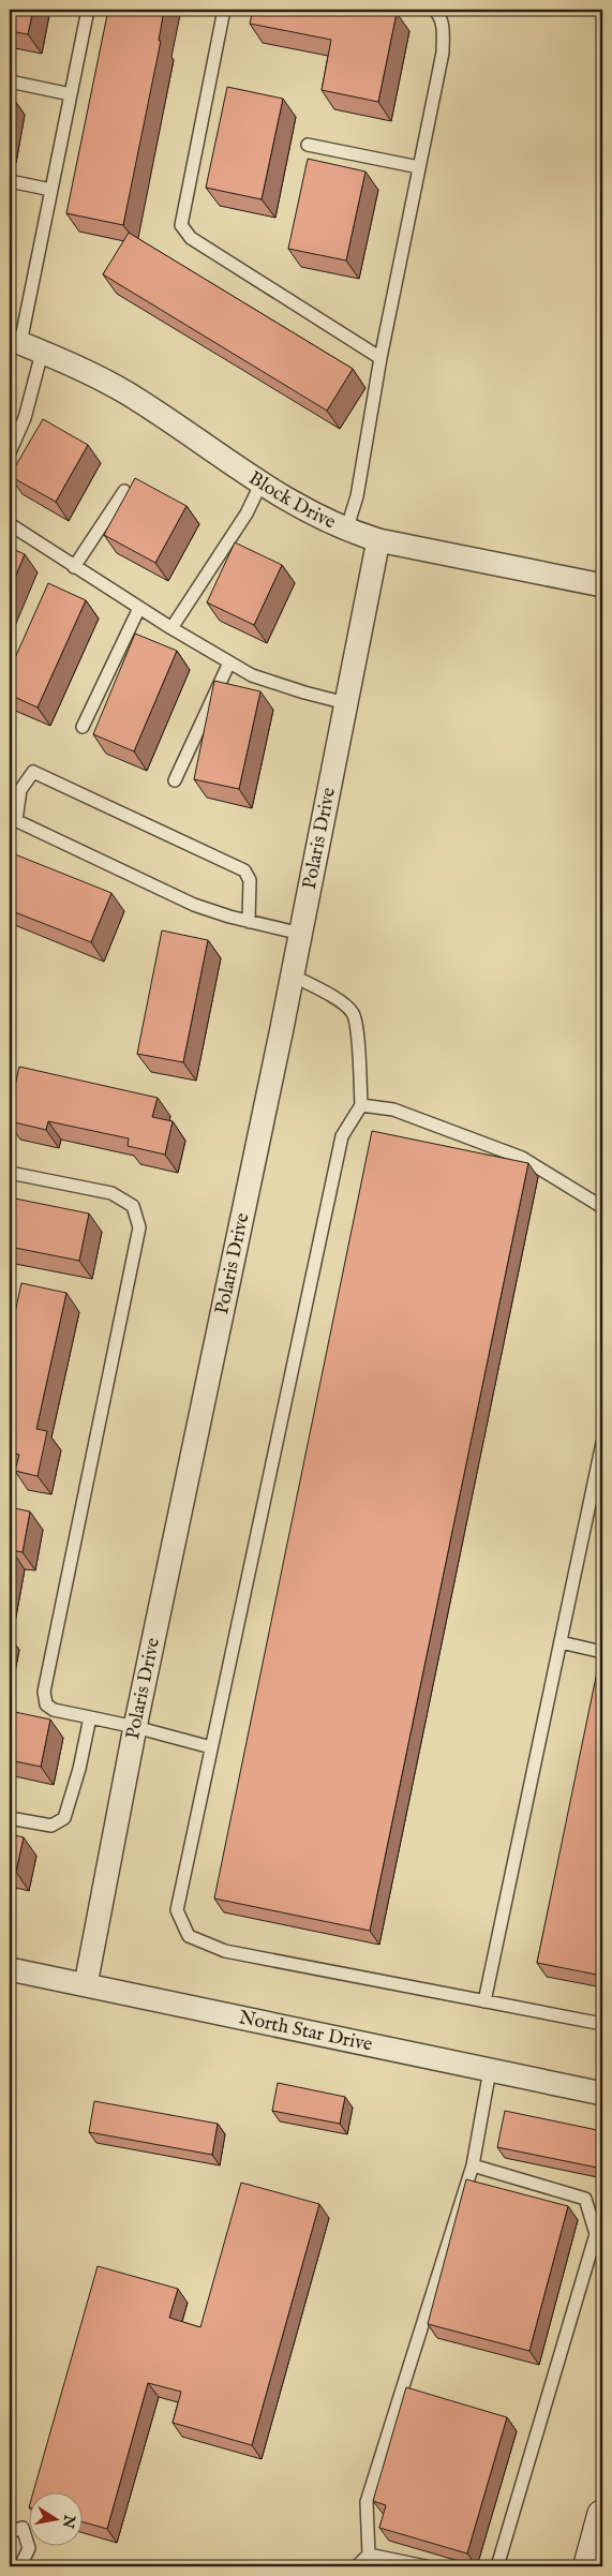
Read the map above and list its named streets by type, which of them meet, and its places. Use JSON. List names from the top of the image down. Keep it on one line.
{"streets":{"street":["Block Drive","Polaris Drive","North Star Drive"]},"crossings":[["Block Drive","Polaris Drive"],["Polaris Drive","North Star Drive"]],"north":"right"}
